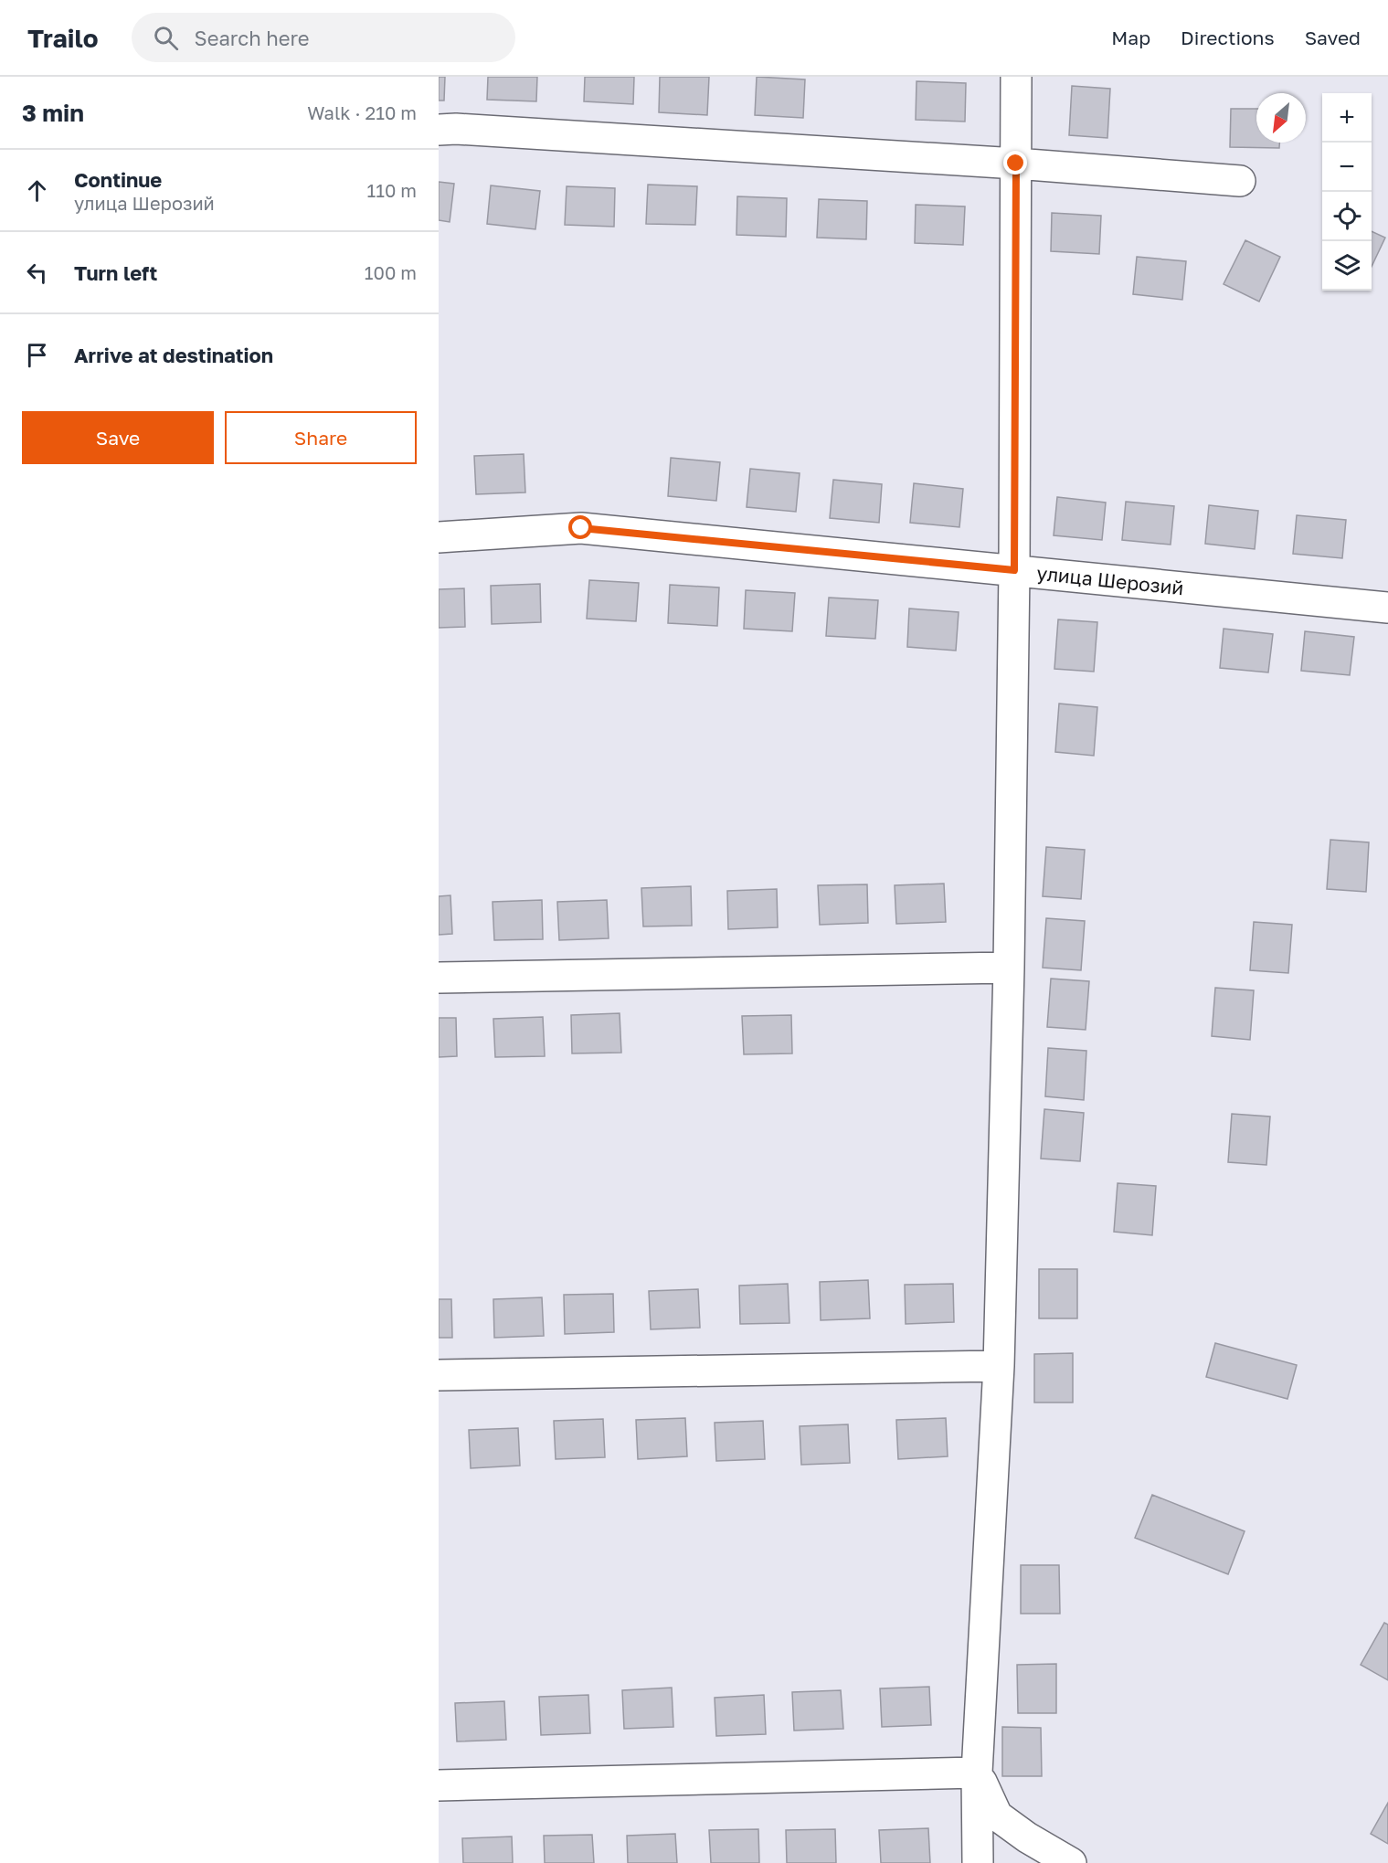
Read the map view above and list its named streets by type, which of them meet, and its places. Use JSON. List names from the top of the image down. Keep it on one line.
{"streets":{"street":["улица Шерозий"]},"north":"bottom left","page":{"header":"Trailo","search":"Search here","nav":["Map","Directions","Saved"],"heading":["3 min","Walk · 210 m"],"map_buttons":["+","−"],"list":[["Continue","улица Шерозий","110 m"],["Turn left","100 m"],"Arrive at destination"],"buttons":["Save","Share"]}}
